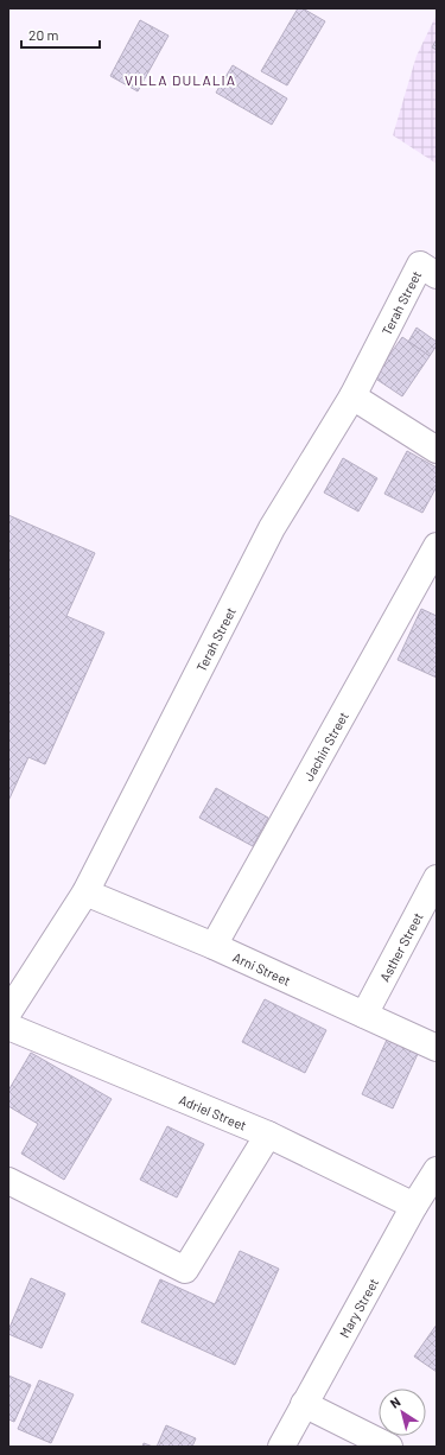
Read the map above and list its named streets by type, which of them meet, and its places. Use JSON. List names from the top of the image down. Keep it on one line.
{"streets":{"street":["Terah Street","Jachin Street","Asther Street","Arni Street","Adriel Street","Mary Street"]},"crossings":[["Terah Street","Arni Street"],["Jachin Street","Arni Street"],["Asther Street","Arni Street"],["Adriel Street","Mary Street"]],"districts":["VILLA DULALIA"],"scale_bar":"20 m","north":"top left"}
